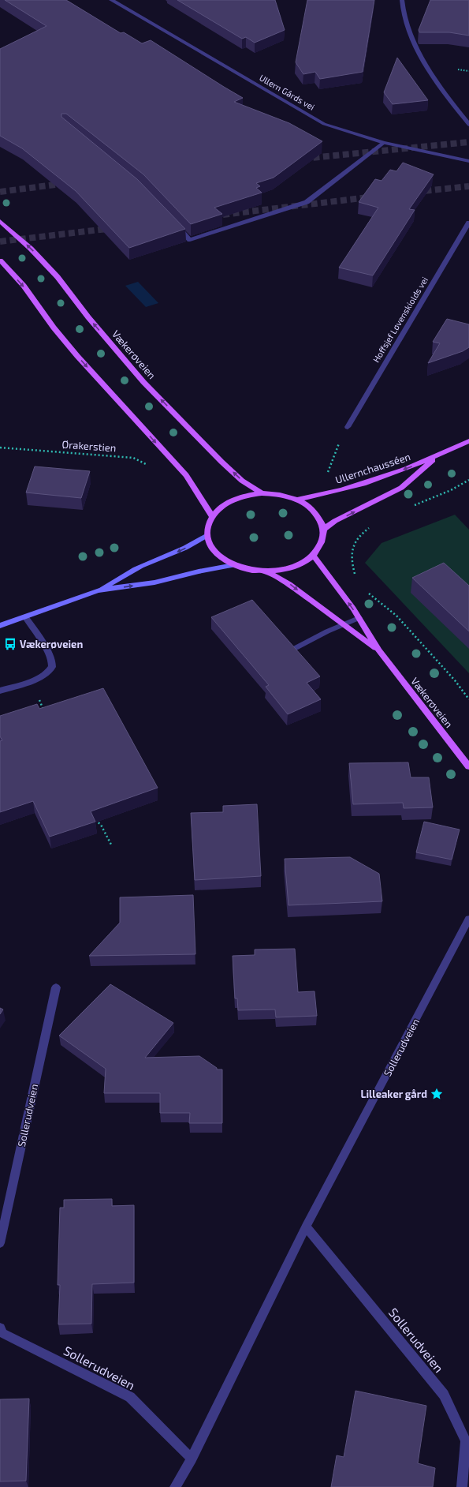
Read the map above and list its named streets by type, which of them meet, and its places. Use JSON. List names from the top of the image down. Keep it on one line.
{"streets":{"main road":["Vækerøveien","Ullernchausséen"],"street":["Ullern Gårds vei","Hoffsjef Løvenskiolds vei","Sollerudveien"],"path":["Ørakerstien"]},"crossings":[["Vækerøveien","Ullernchausséen"]],"places":{"bus stop":["Vækerøveien"],"place":["Lilleaker gård"]}}
